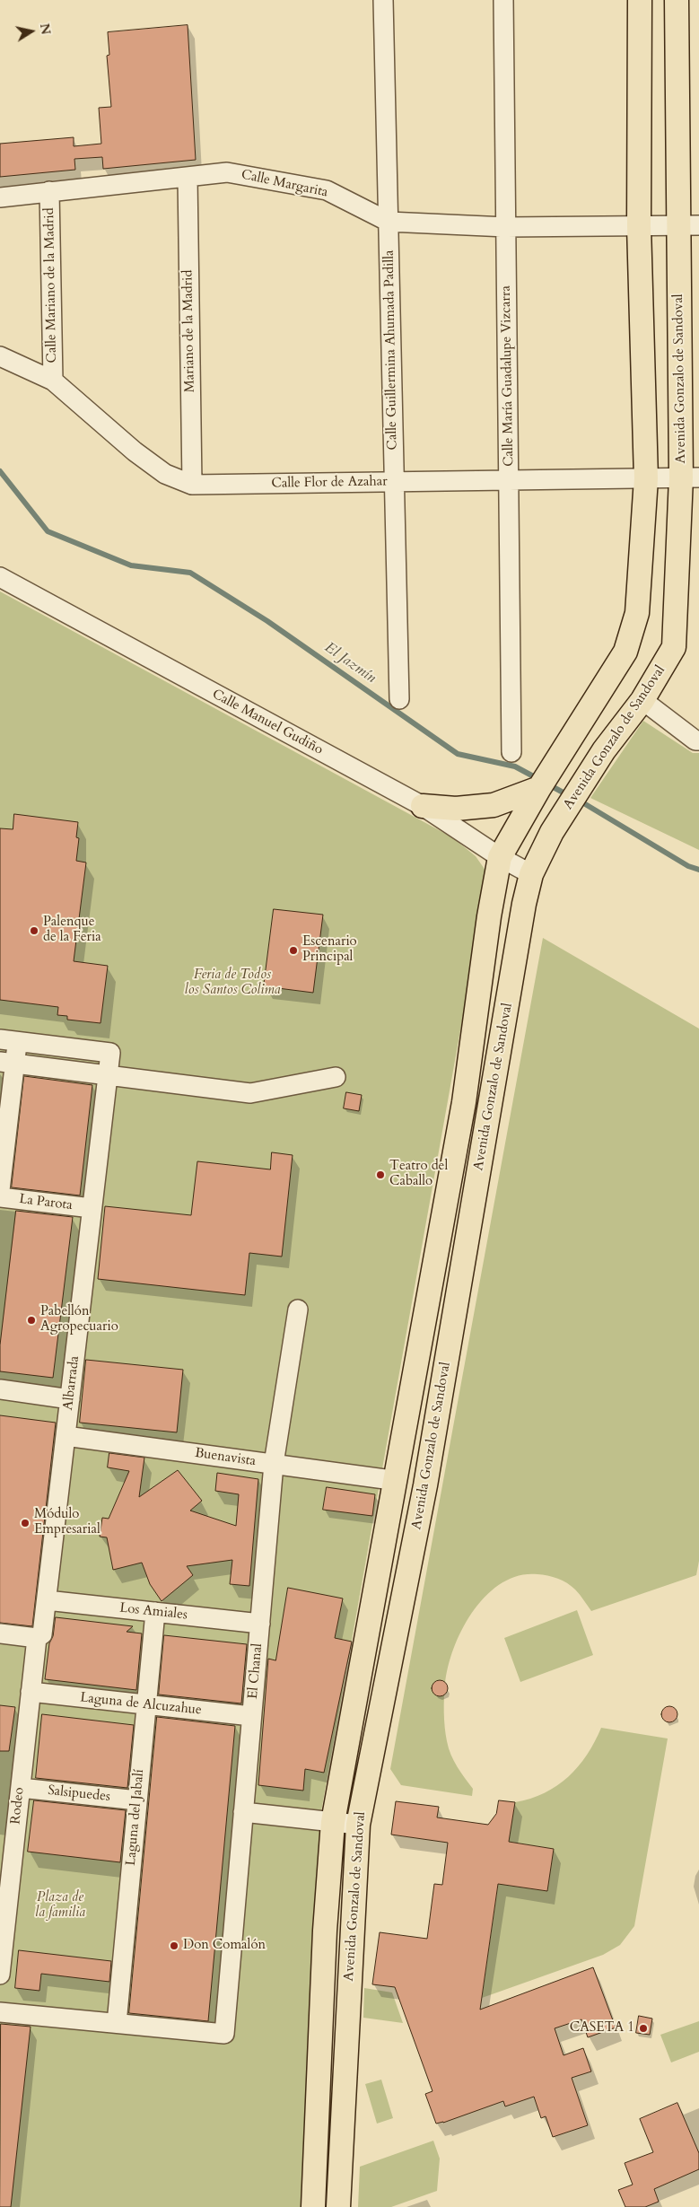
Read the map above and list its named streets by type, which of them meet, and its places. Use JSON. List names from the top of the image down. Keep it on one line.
{"streets":{"main road":["Avenida Gonzalo de Sandoval"],"street":["Calle Margarita","Calle Mariano de la Madrid","Mariano de la Madrid","Calle Guillermina Ahumada Padilla","Calle María Guadalupe Vizcarra","Calle Flor de Azahar","Calle Manuel Gudiño","La Parota","Albarrada","Buenavista","Los Amiales","El Chanal","Laguna de Alcuzahue","Salsipuedes","Rodeo","Laguna del Jabalí"]},"crossings":[["Calle Margarita","Calle Mariano de la Madrid"],["Calle Margarita","Mariano de la Madrid"],["Calle Margarita","Calle Guillermina Ahumada Padilla"],["Calle Margarita","Calle María Guadalupe Vizcarra"],["Calle Margarita","Avenida Gonzalo de Sandoval"],["Calle Mariano de la Madrid","Calle Flor de Azahar"],["Mariano de la Madrid","Calle Flor de Azahar"],["Calle Guillermina Ahumada Padilla","Calle Flor de Azahar"],["Calle María Guadalupe Vizcarra","Calle Flor de Azahar"],["Avenida Gonzalo de Sandoval","Calle Flor de Azahar"],["Avenida Gonzalo de Sandoval","Calle Manuel Gudiño"],["La Parota","Albarrada"],["Albarrada","Buenavista"],["Albarrada","Los Amiales"],["Albarrada","Rodeo"],["Buenavista","El Chanal"],["Los Amiales","El Chanal"],["Los Amiales","Laguna del Jabalí"],["El Chanal","Laguna de Alcuzahue"],["El Chanal","Laguna del Jabalí"],["Laguna de Alcuzahue","Rodeo"],["Laguna de Alcuzahue","Laguna del Jabalí"],["Salsipuedes","Rodeo"],["Salsipuedes","Laguna del Jabalí"]],"water":["El Jazmín"],"parks":["Feria de Todos los Santos Colima","Plaza de la familia"],"places":["Palenque de la Feria","Escenario Principal","Teatro del Caballo","Pabellón Agropecuario","Módulo Empresarial","Don Comalón","CASETA 1"],"north":"right"}
